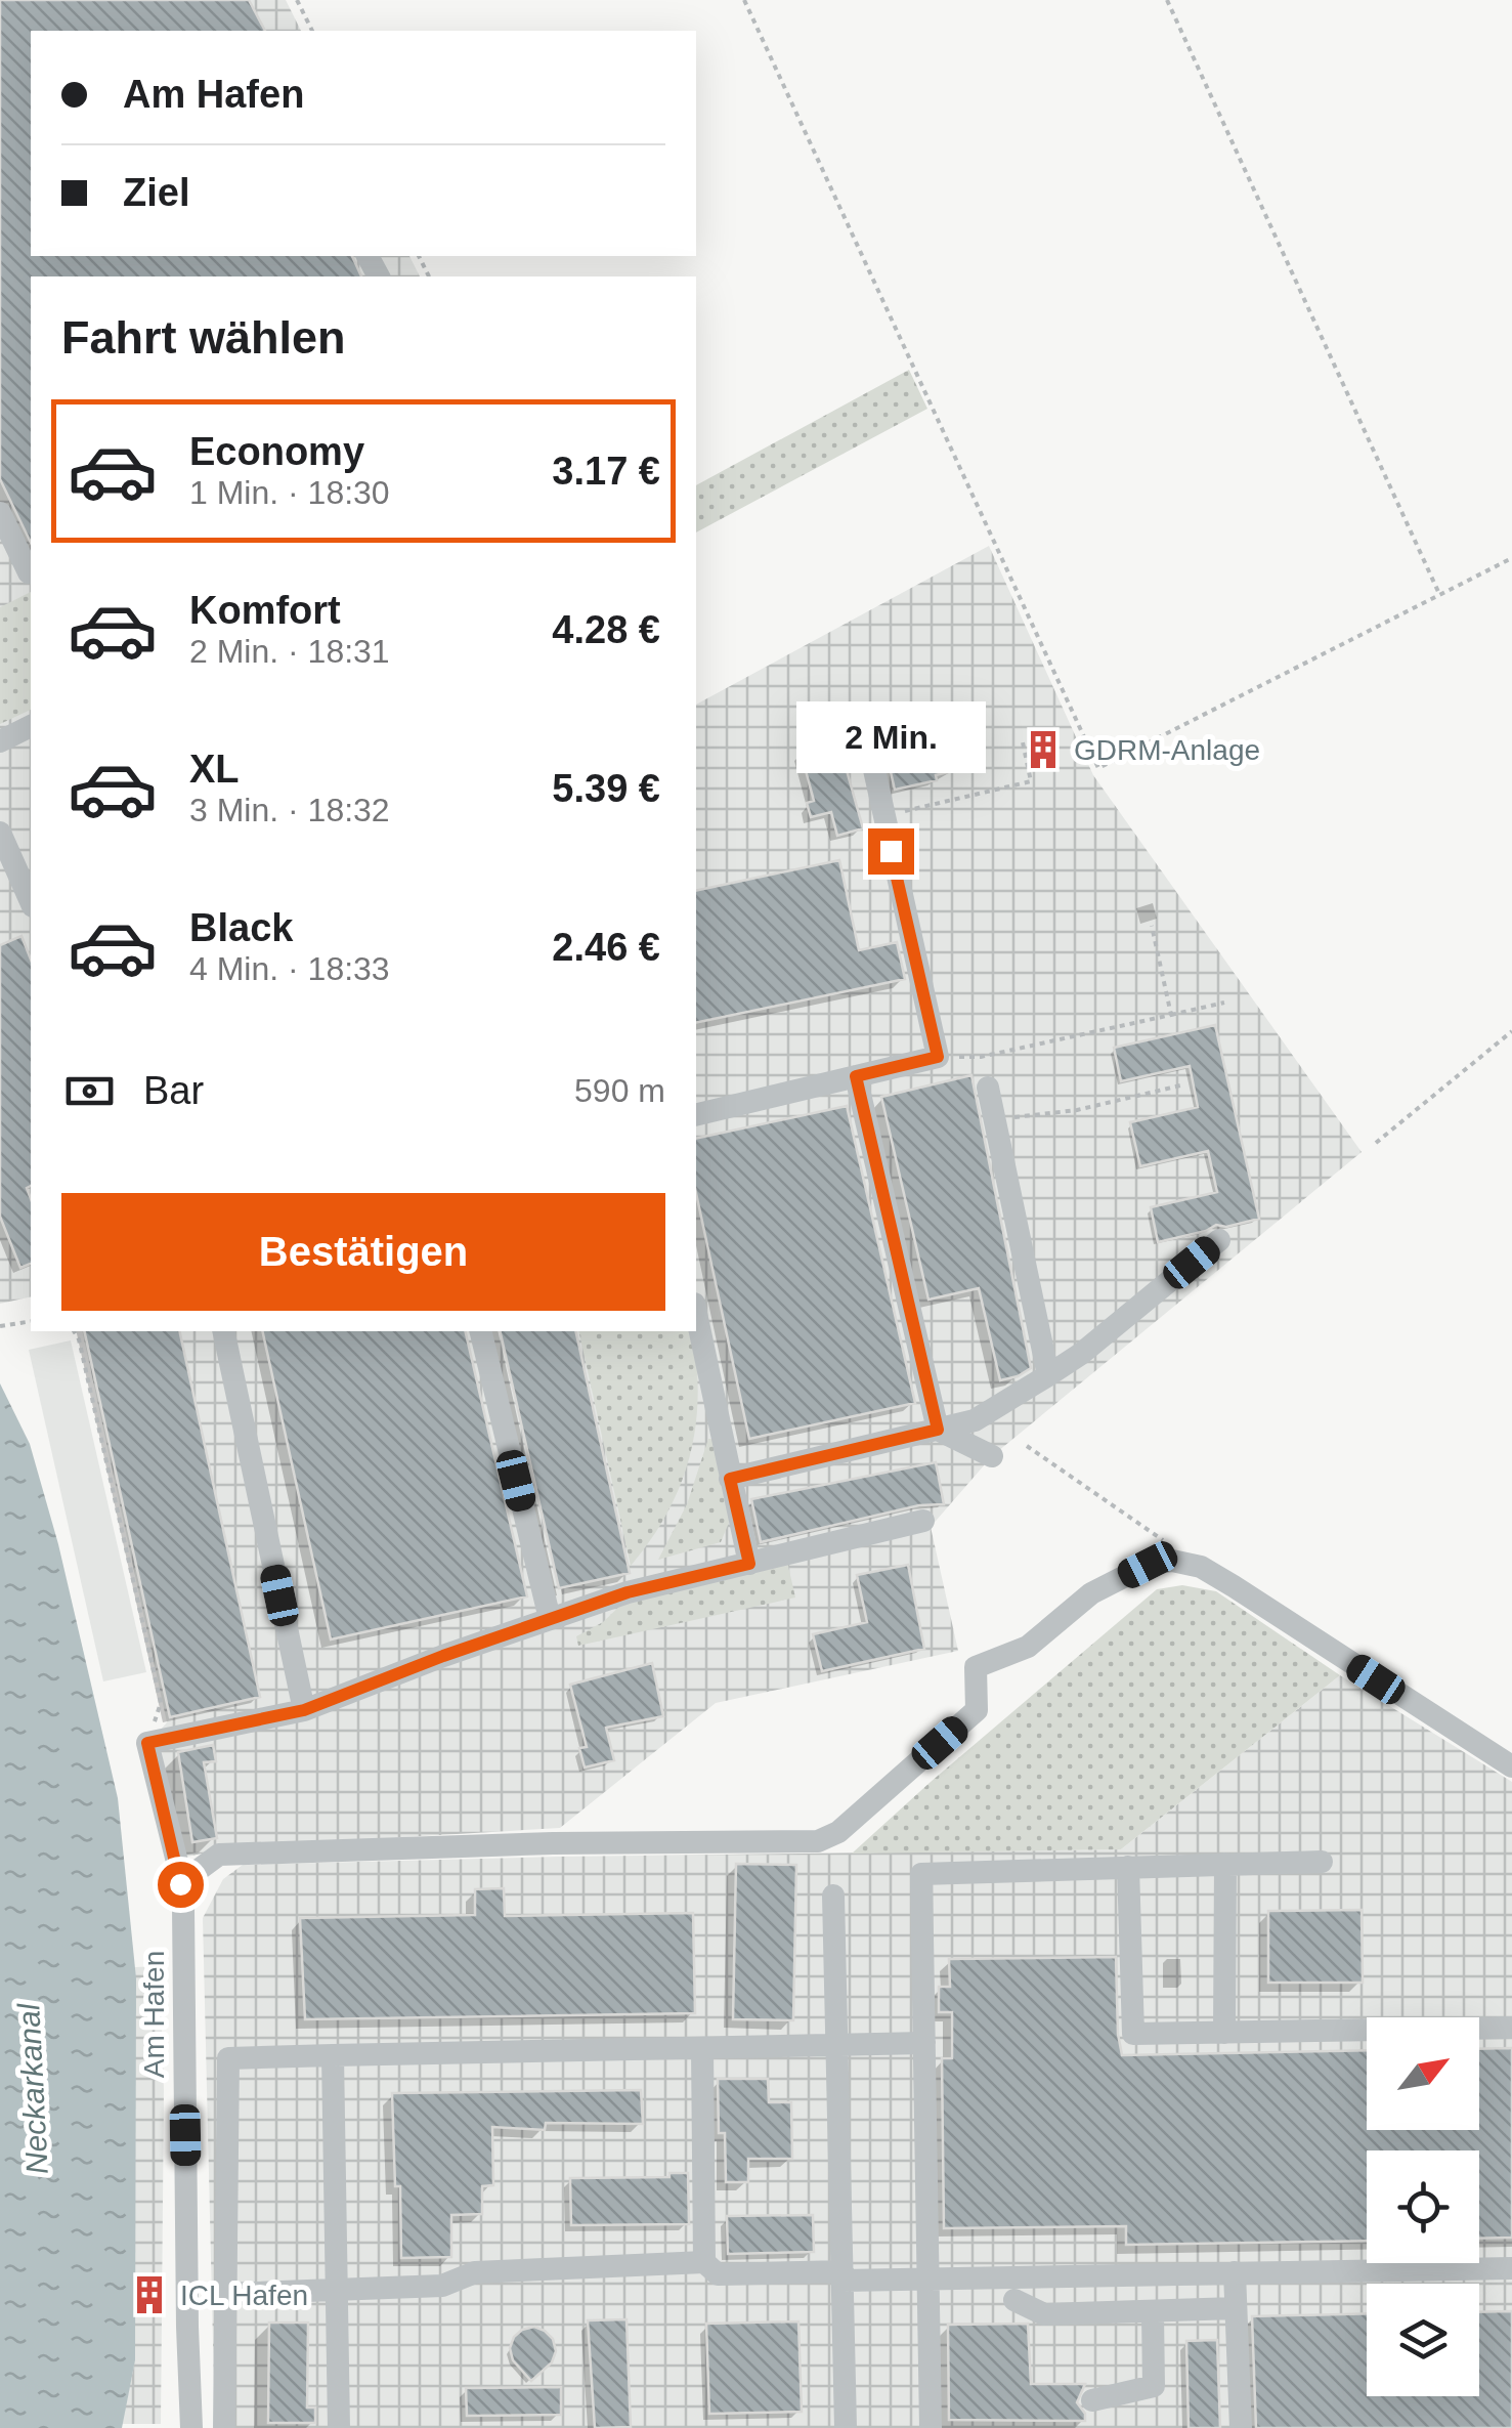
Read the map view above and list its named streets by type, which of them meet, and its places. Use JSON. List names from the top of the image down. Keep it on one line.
{"streets":{"street":["Am Hafen"]},"water":["Neckarkanal"],"places":{"building":["GDRM-Anlage","ICL Hafen"]},"north":"top right","page":{"banner":["Am Hafen","Ziel"],"heading":"Fahrt wählen","list":[{"name":"Economy","note":"1 Min. · 18:30","value":"3.17 €"},{"name":"Komfort","note":"2 Min. · 18:31","value":"4.28 €"},{"name":"XL","note":"3 Min. · 18:32","value":"5.39 €"},{"name":"Black","note":"4 Min. · 18:33","value":"2.46 €"}],"bubble":"2 Min.","pay":["Bar","590 m"],"buttons":"Bestätigen"}}
